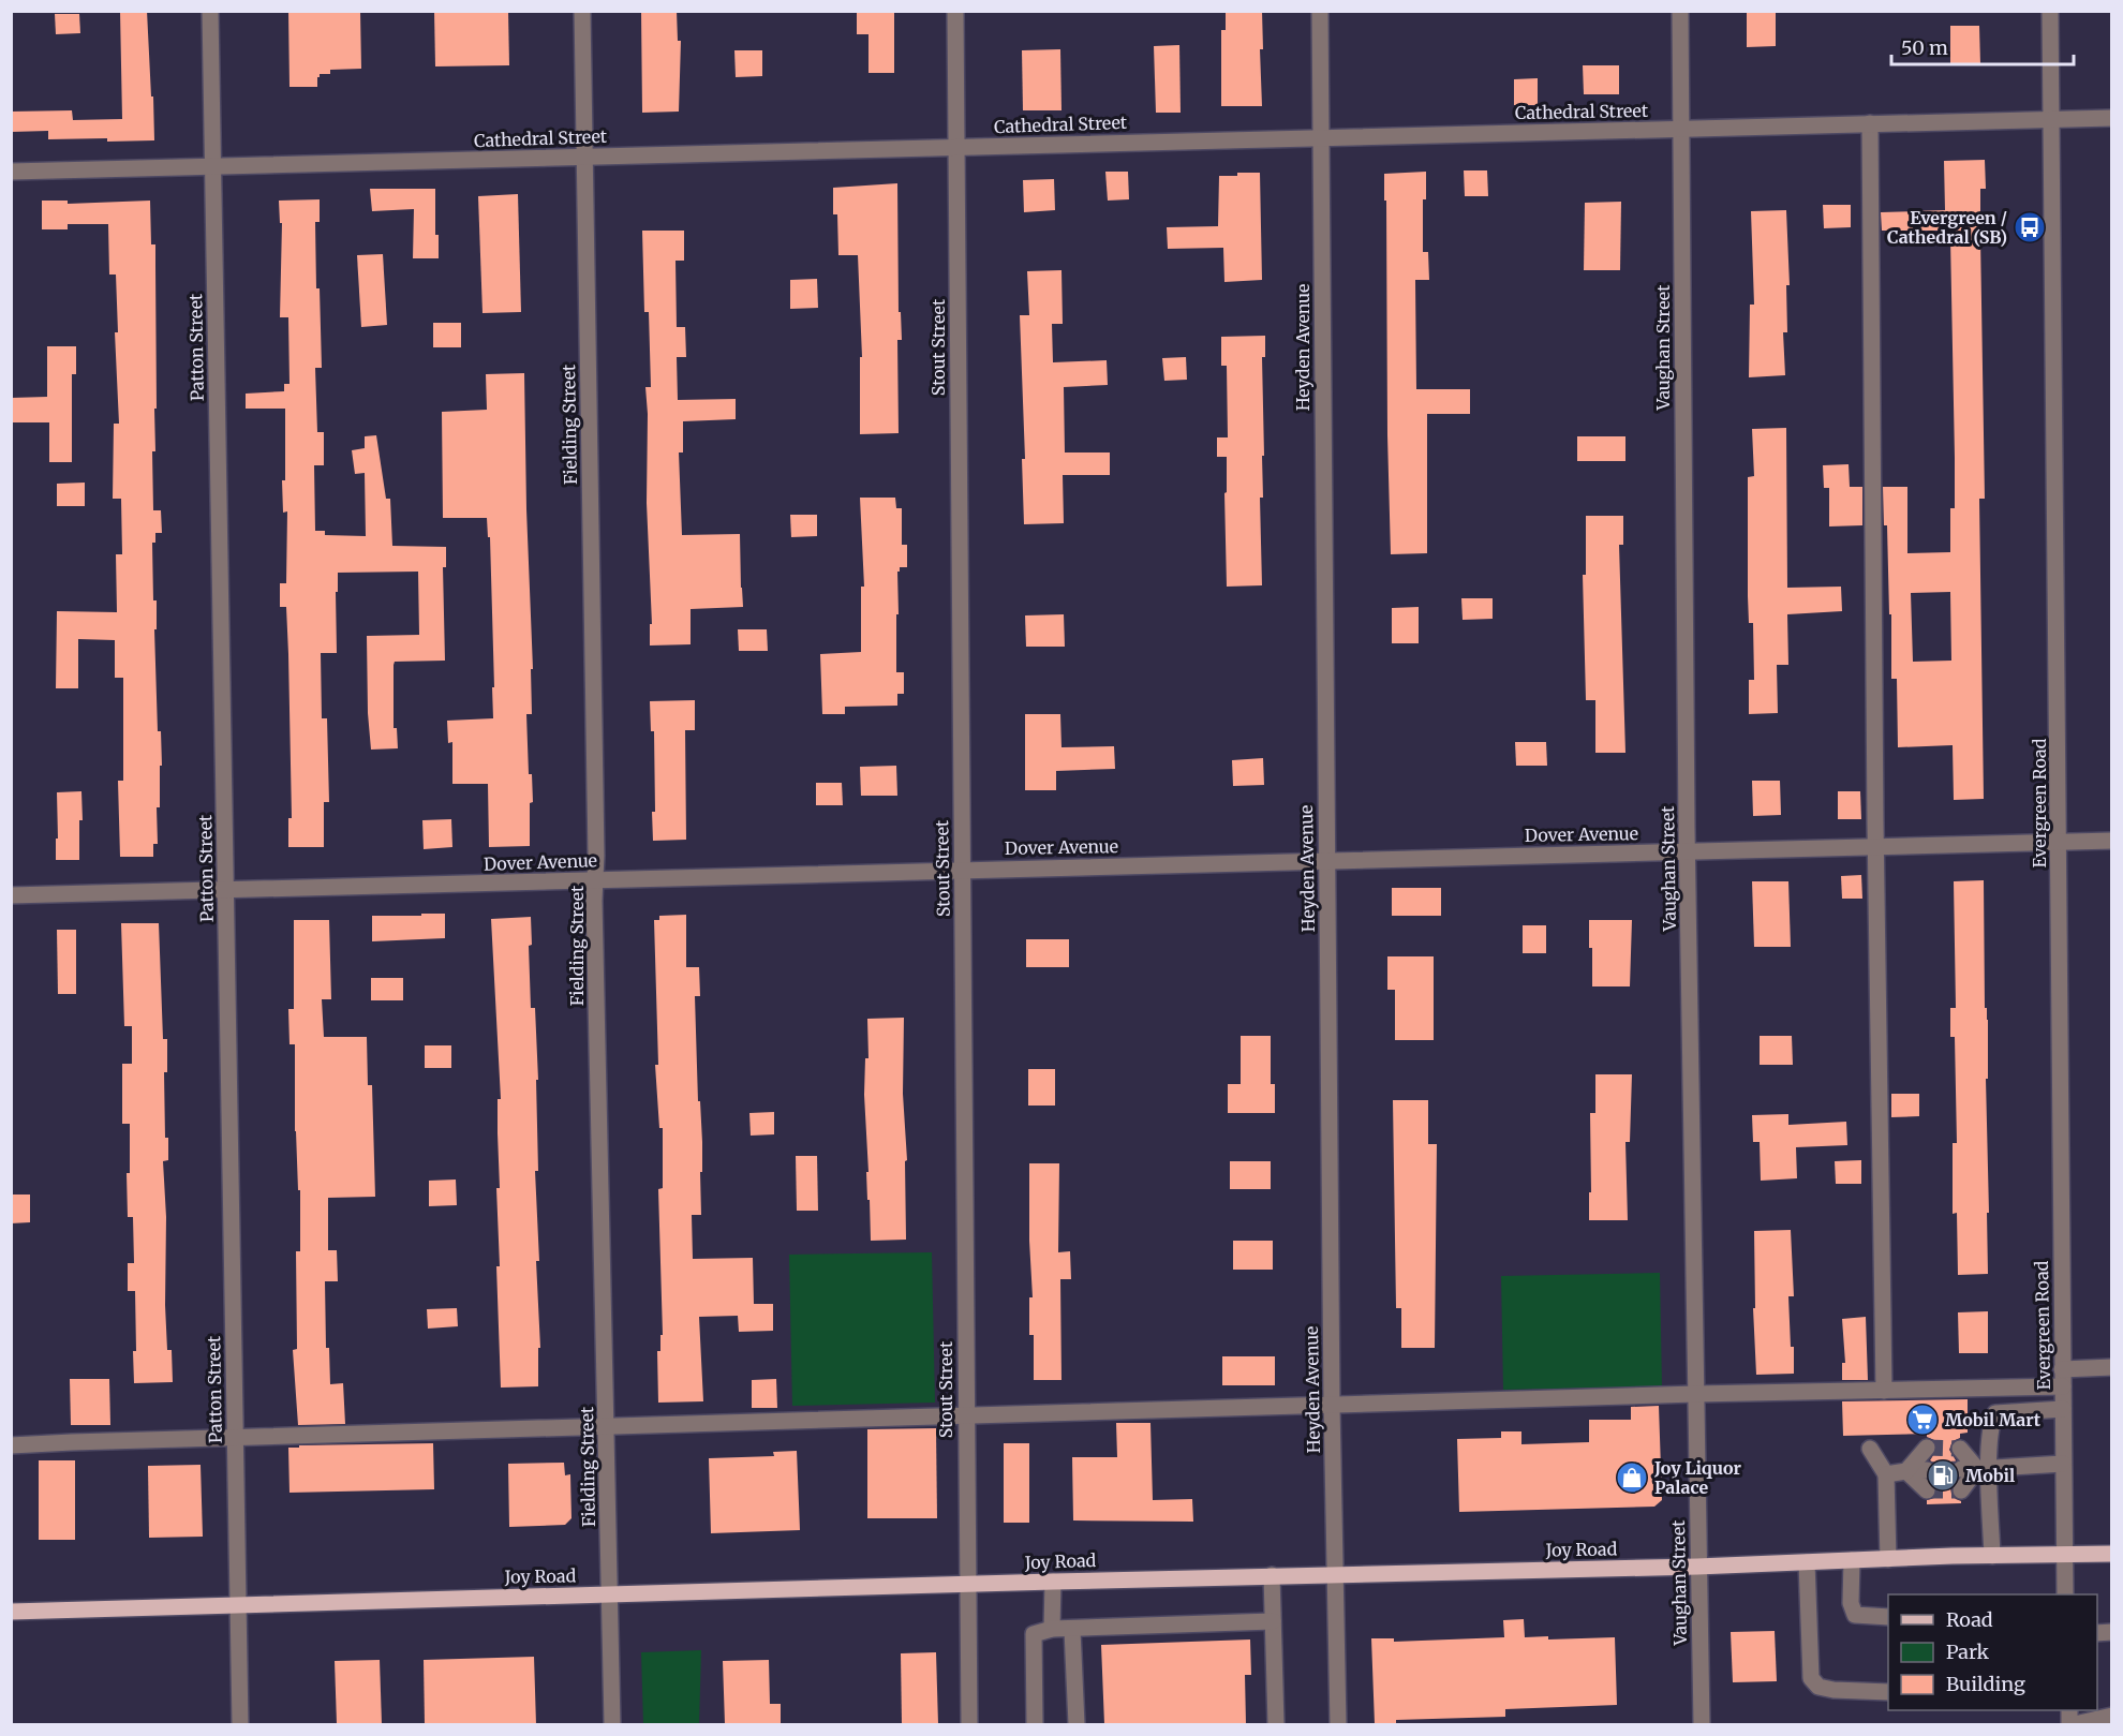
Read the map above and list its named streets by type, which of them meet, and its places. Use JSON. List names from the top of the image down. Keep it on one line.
{"streets":{"main road":["Joy Road"],"street":["Cathedral Street","Patton Street","Stout Street","Heyden Avenue","Vaughan Street","Fielding Street","Evergreen Road","Dover Avenue"]},"crossings":[["Cathedral Street","Patton Street"],["Cathedral Street","Stout Street"],["Cathedral Street","Heyden Avenue"],["Cathedral Street","Vaughan Street"],["Cathedral Street","Fielding Street"],["Cathedral Street","Evergreen Road"],["Patton Street","Dover Avenue"],["Patton Street","Joy Road"],["Stout Street","Dover Avenue"],["Stout Street","Joy Road"],["Heyden Avenue","Dover Avenue"],["Heyden Avenue","Joy Road"],["Vaughan Street","Dover Avenue"],["Vaughan Street","Joy Road"],["Fielding Street","Dover Avenue"],["Fielding Street","Joy Road"],["Evergreen Road","Dover Avenue"],["Evergreen Road","Joy Road"]],"places":{"bus stop":["Evergreen / Cathedral (SB)"],"supermarket":["Mobil Mart"],"fuel station":["Mobil"],"shop":["Joy Liquor Palace"]},"legend":["Road","Park","Building"],"scale_bar":"50 m"}
